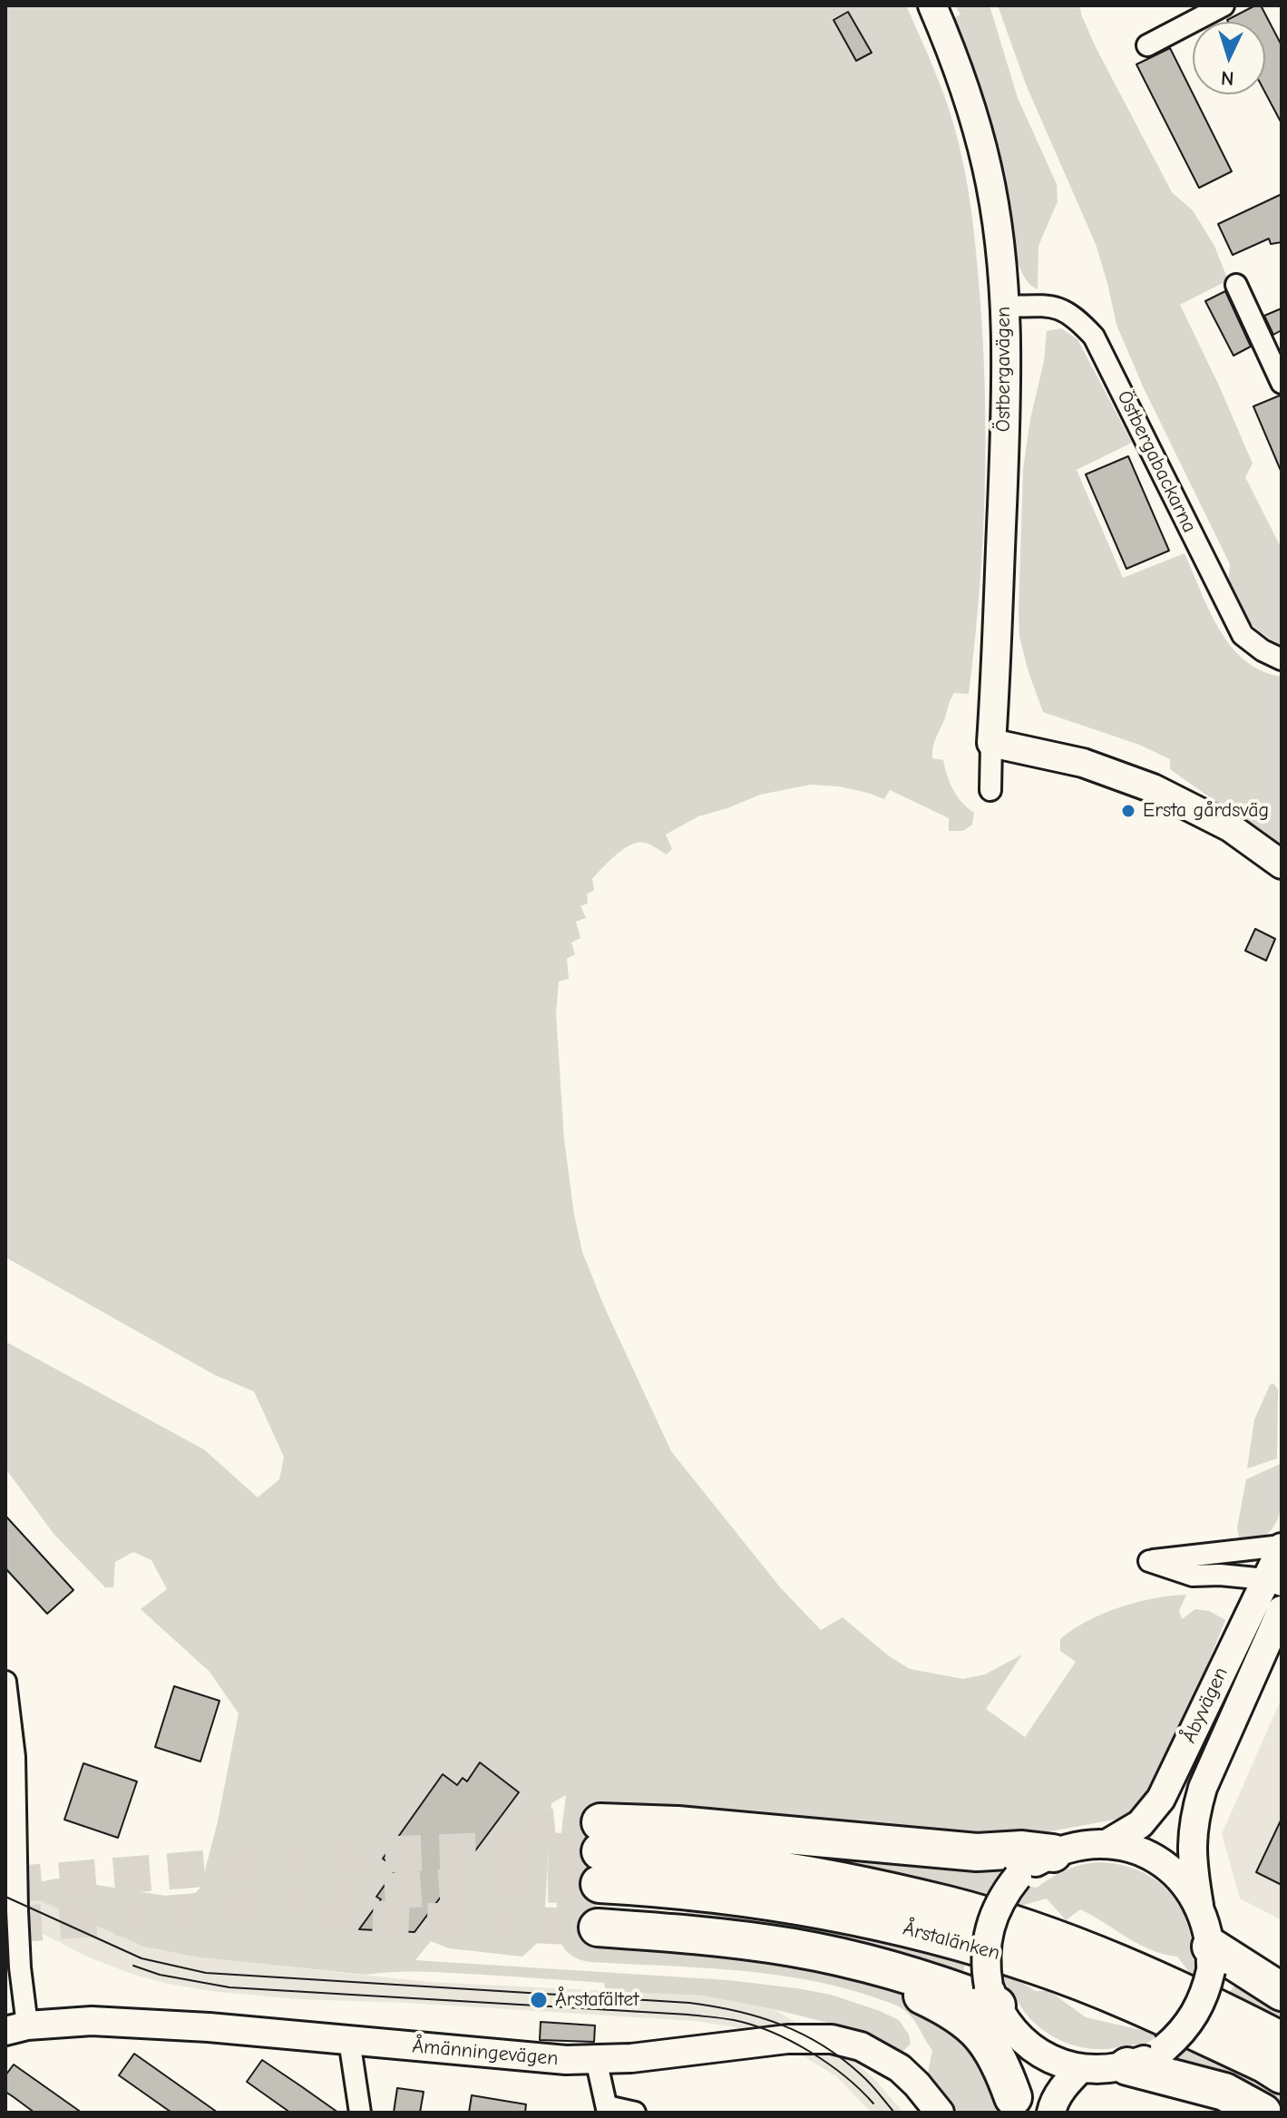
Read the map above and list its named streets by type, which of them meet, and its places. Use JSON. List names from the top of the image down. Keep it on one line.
{"streets":{"highway":["Årstalänken"],"street":["Östbergavägen","Östbergabackarna","Åbyvägen","Åmänningevägen"]},"crossings":[["Östbergavägen","Östbergabackarna"]],"places":["Ersta gårdsväg","Årstafältet"],"north":"bottom"}
